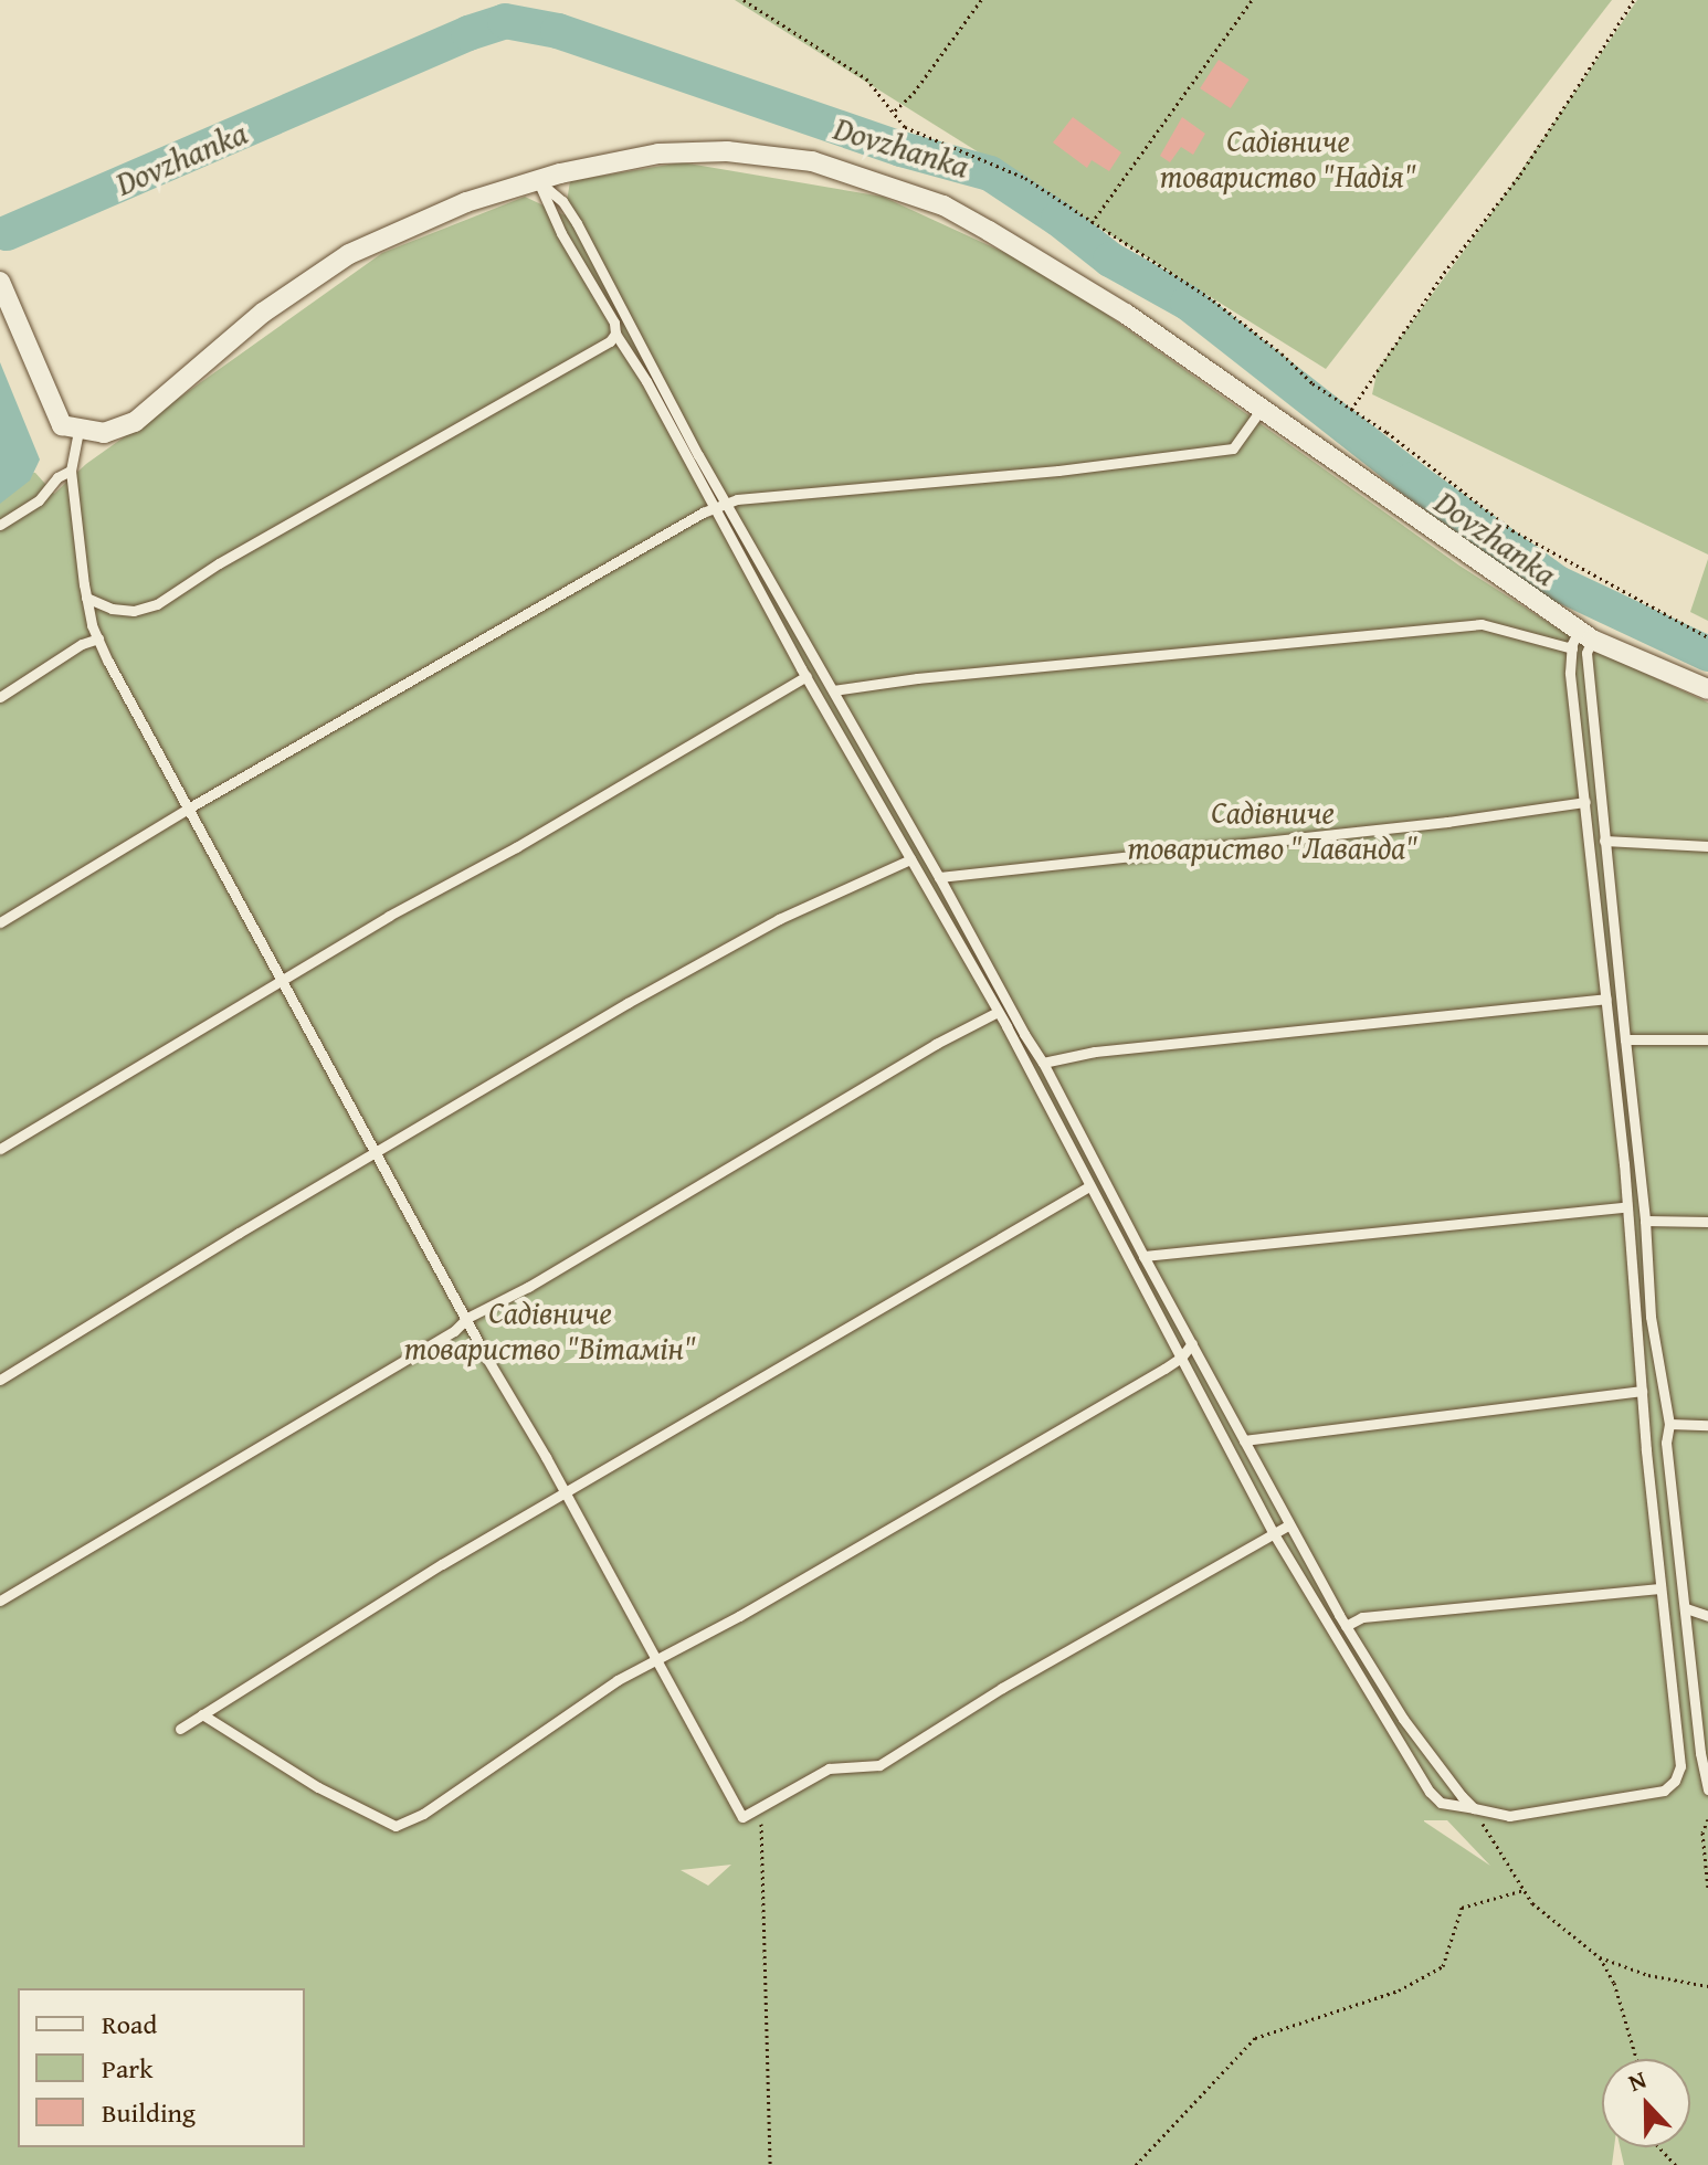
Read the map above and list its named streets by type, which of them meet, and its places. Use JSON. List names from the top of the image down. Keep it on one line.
{"water":["Dovzhanka"],"parks":["Садівниче товариство \"Надія\"","Садівниче товариство \"Лаванда\"","Садівниче товариство \"Вітамін\""],"legend":["Road","Park","Building"],"north":"top"}
